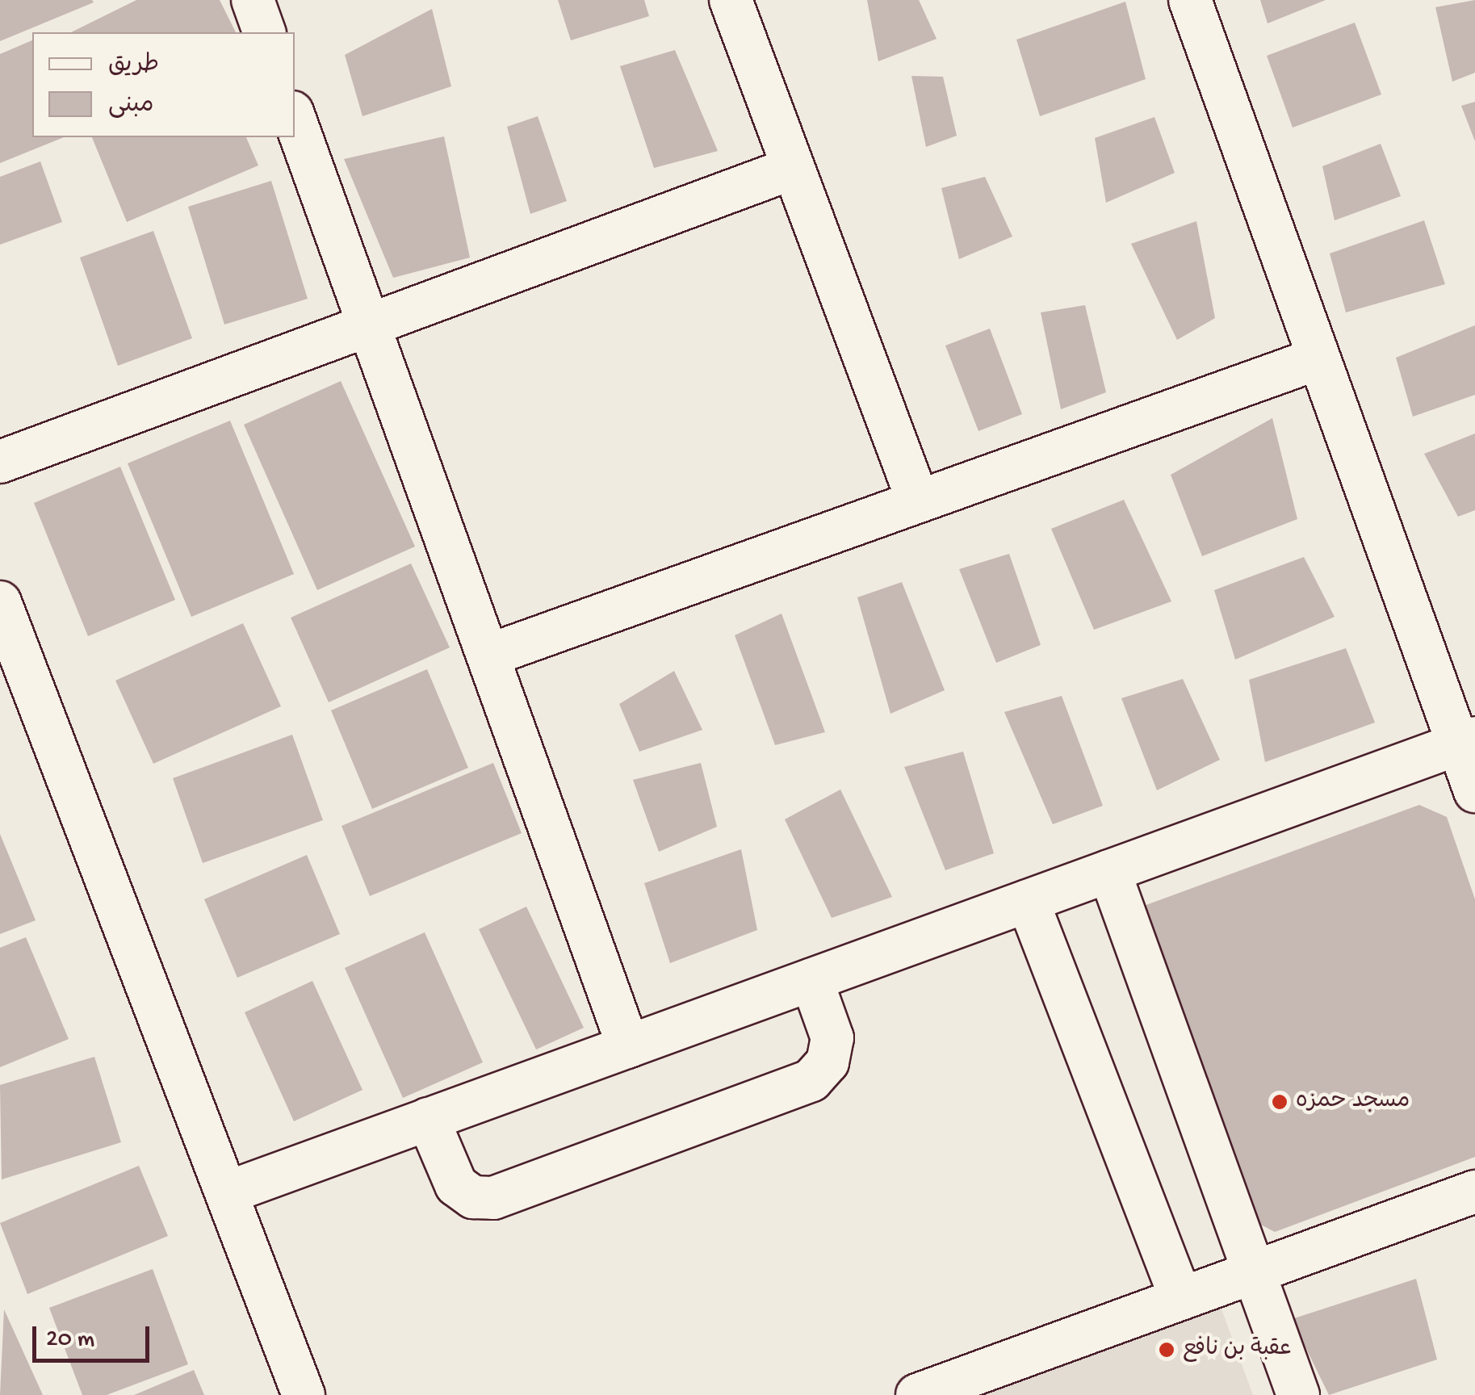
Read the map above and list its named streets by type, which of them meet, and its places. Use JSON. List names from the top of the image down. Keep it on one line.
{"places":["مسجد حمزه","عقبة بن نافع"],"legend":["طريق","مبنى"],"scale_bar":"20 m"}
